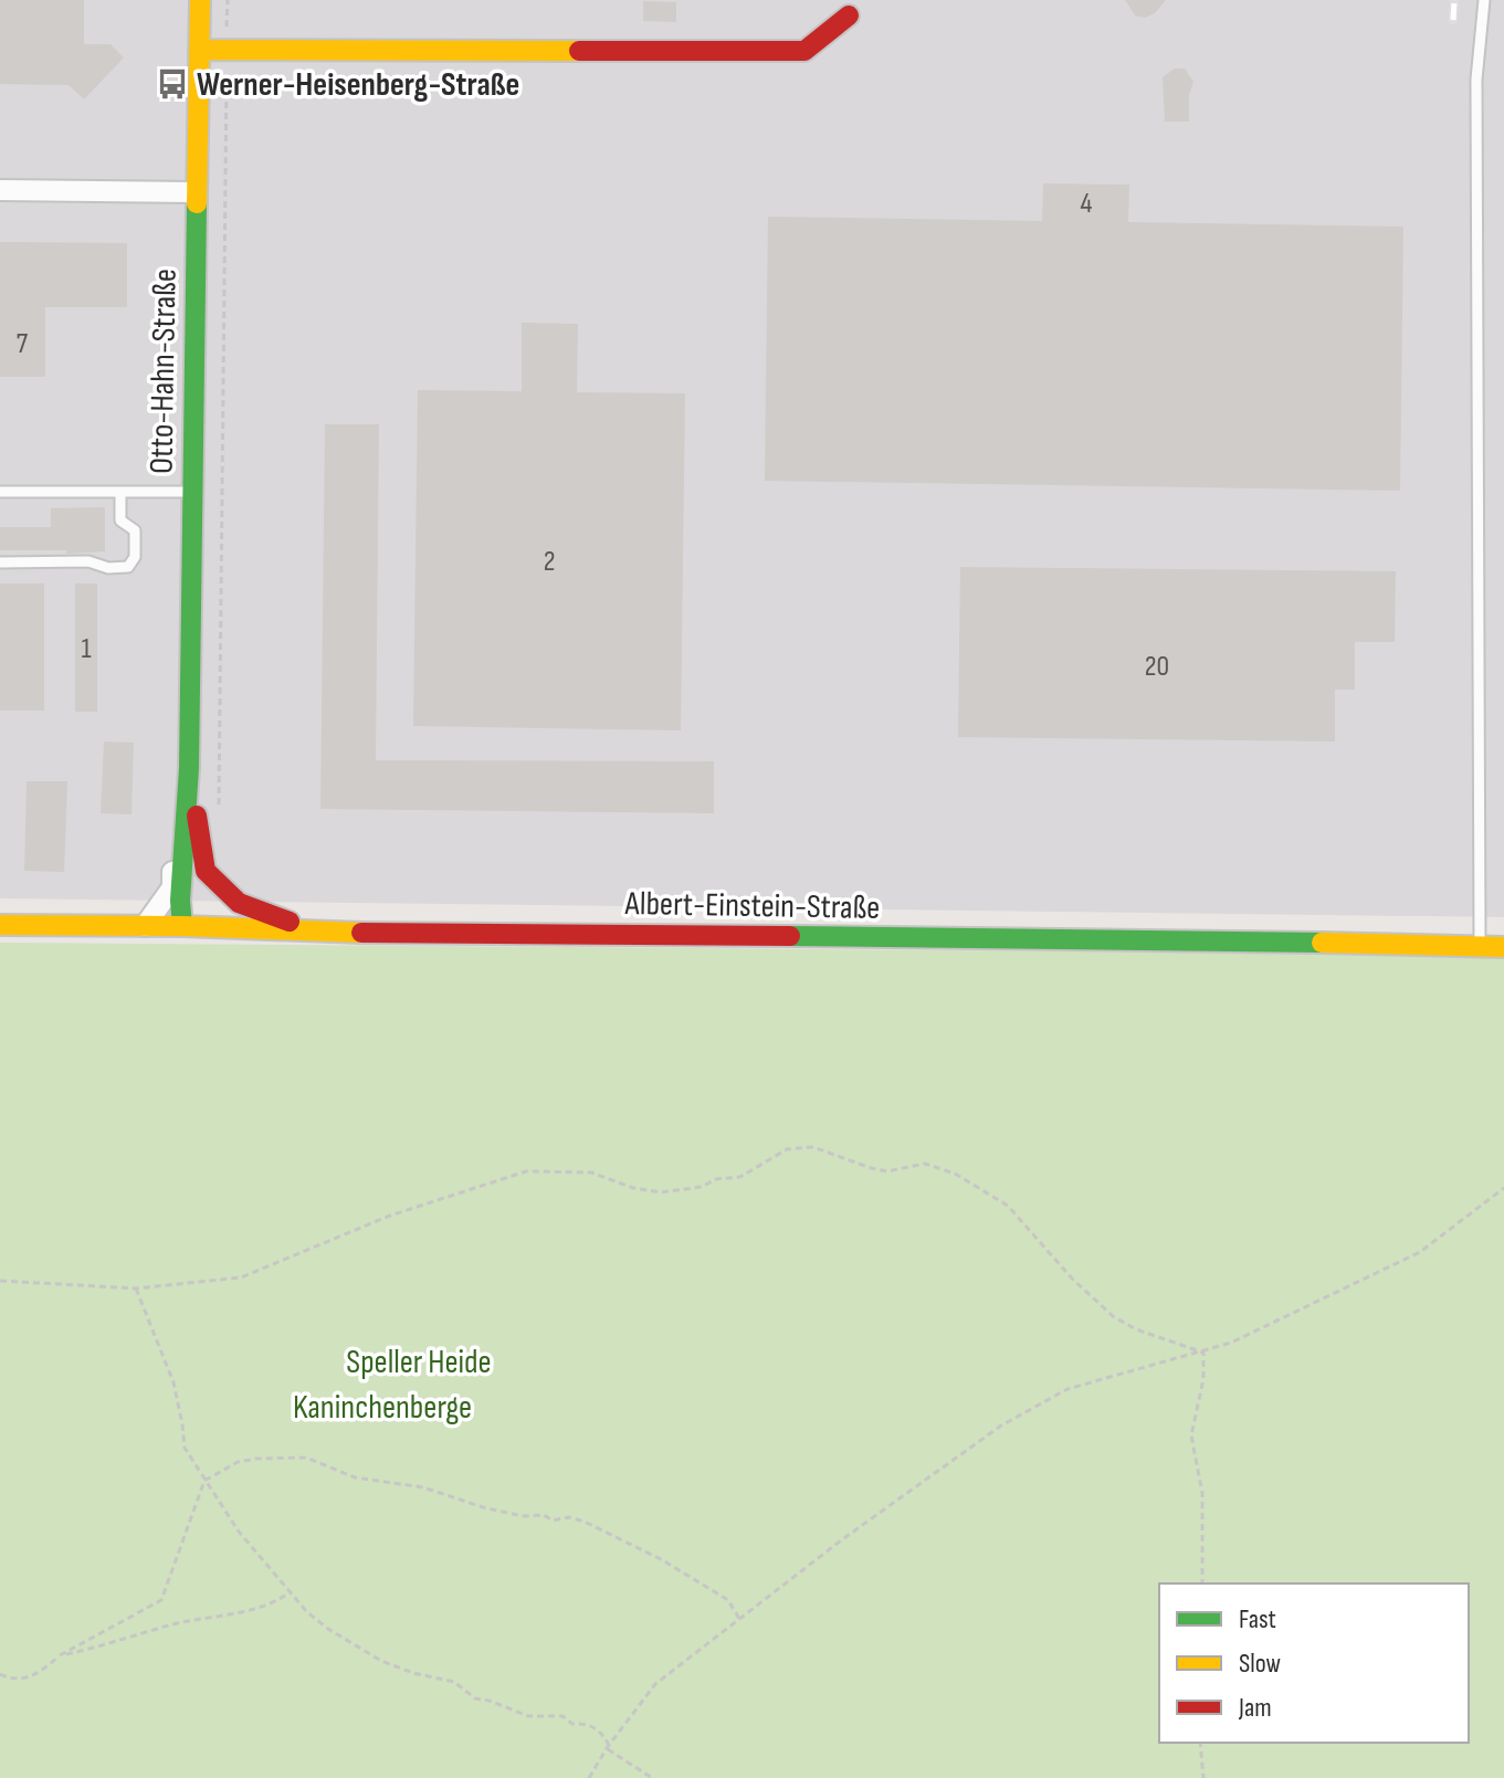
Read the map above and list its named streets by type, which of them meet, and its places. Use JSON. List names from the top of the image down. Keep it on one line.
{"streets":{"main road":["Otto-Hahn-Straße","Albert-Einstein-Straße"]},"crossings":[["Otto-Hahn-Straße","Albert-Einstein-Straße"]],"parks":["Speller Heide","Kaninchenberge"],"places":{"bus stop":["Werner-Heisenberg-Straße"]},"house_numbers":["4","7","2","1","20"],"legend":["Fast","Slow","Jam"]}
